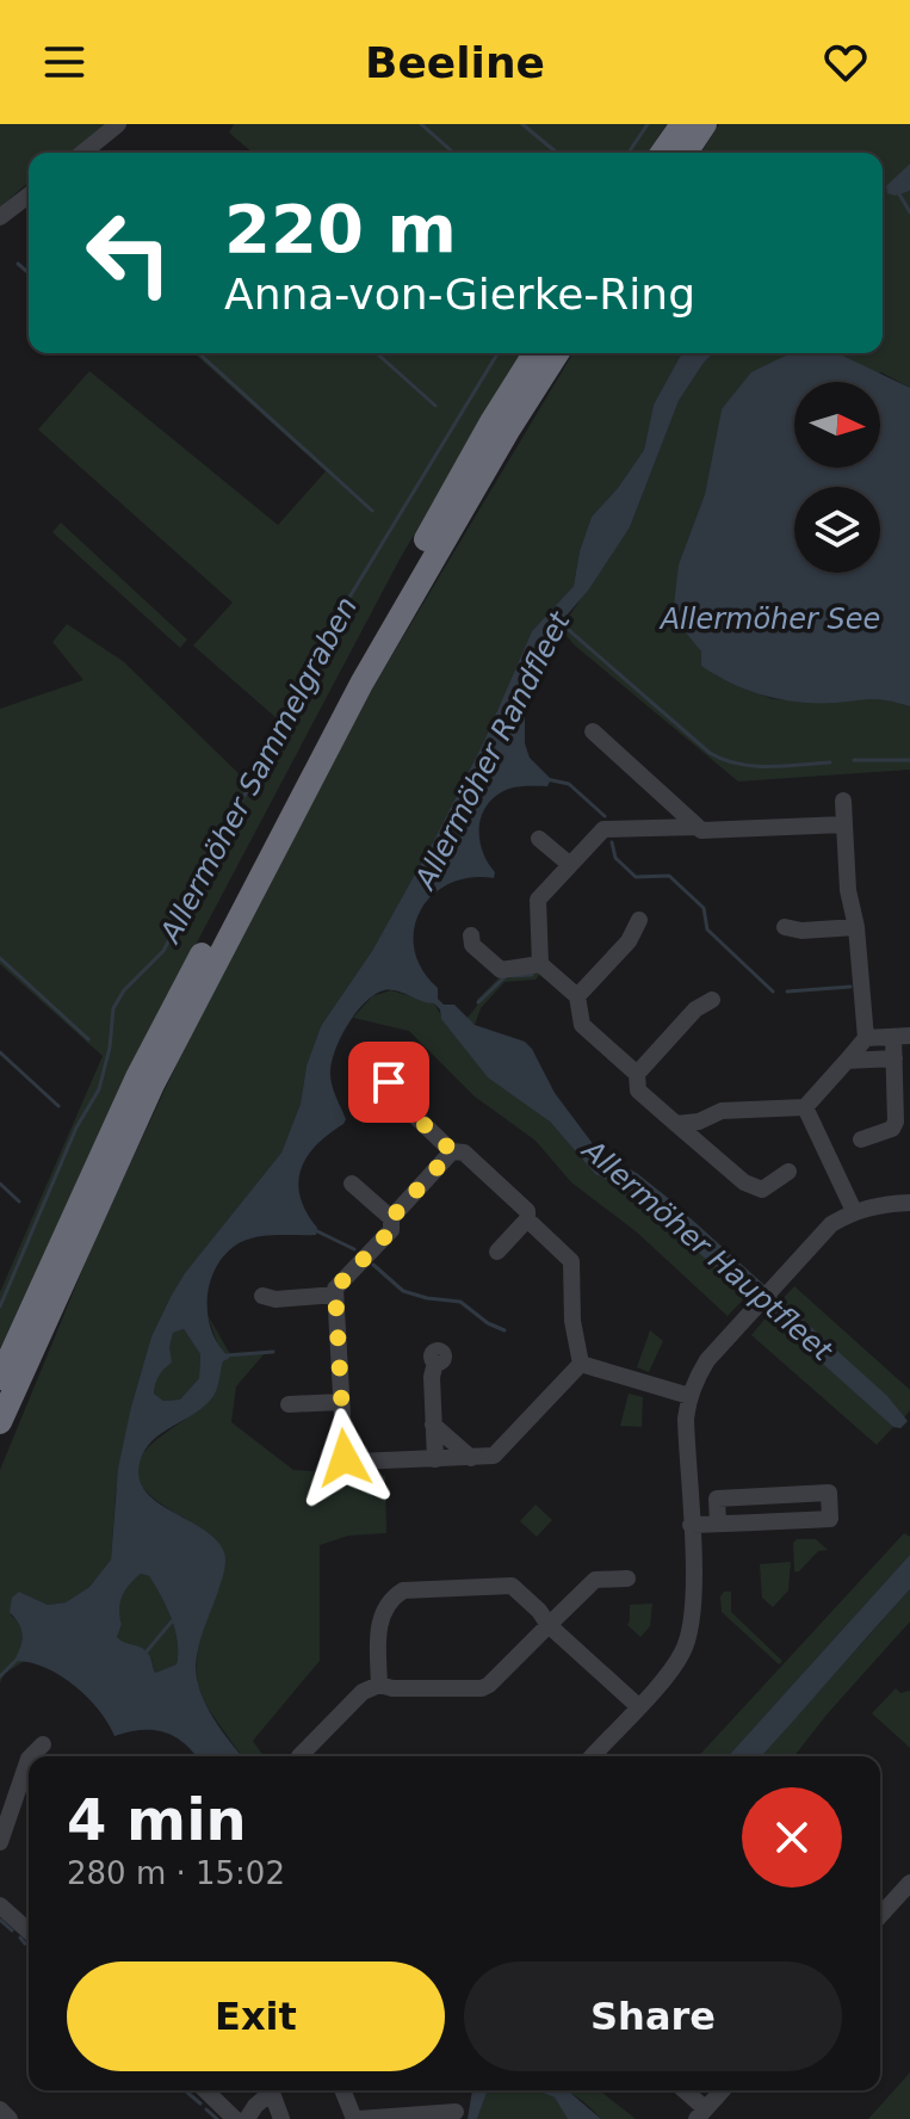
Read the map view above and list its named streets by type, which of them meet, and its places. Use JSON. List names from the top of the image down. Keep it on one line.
{"water":["Allermöher See","Allermöher Randfleet","Allermöher Sammelgraben","Allermöher Hauptfleet"],"north":"right","page":{"header":"Beeline","turn":["220 m","Anna-von-Gierke-Ring"],"heading":["4 min","280 m · 15:02"],"buttons":["Exit","Share"]}}
